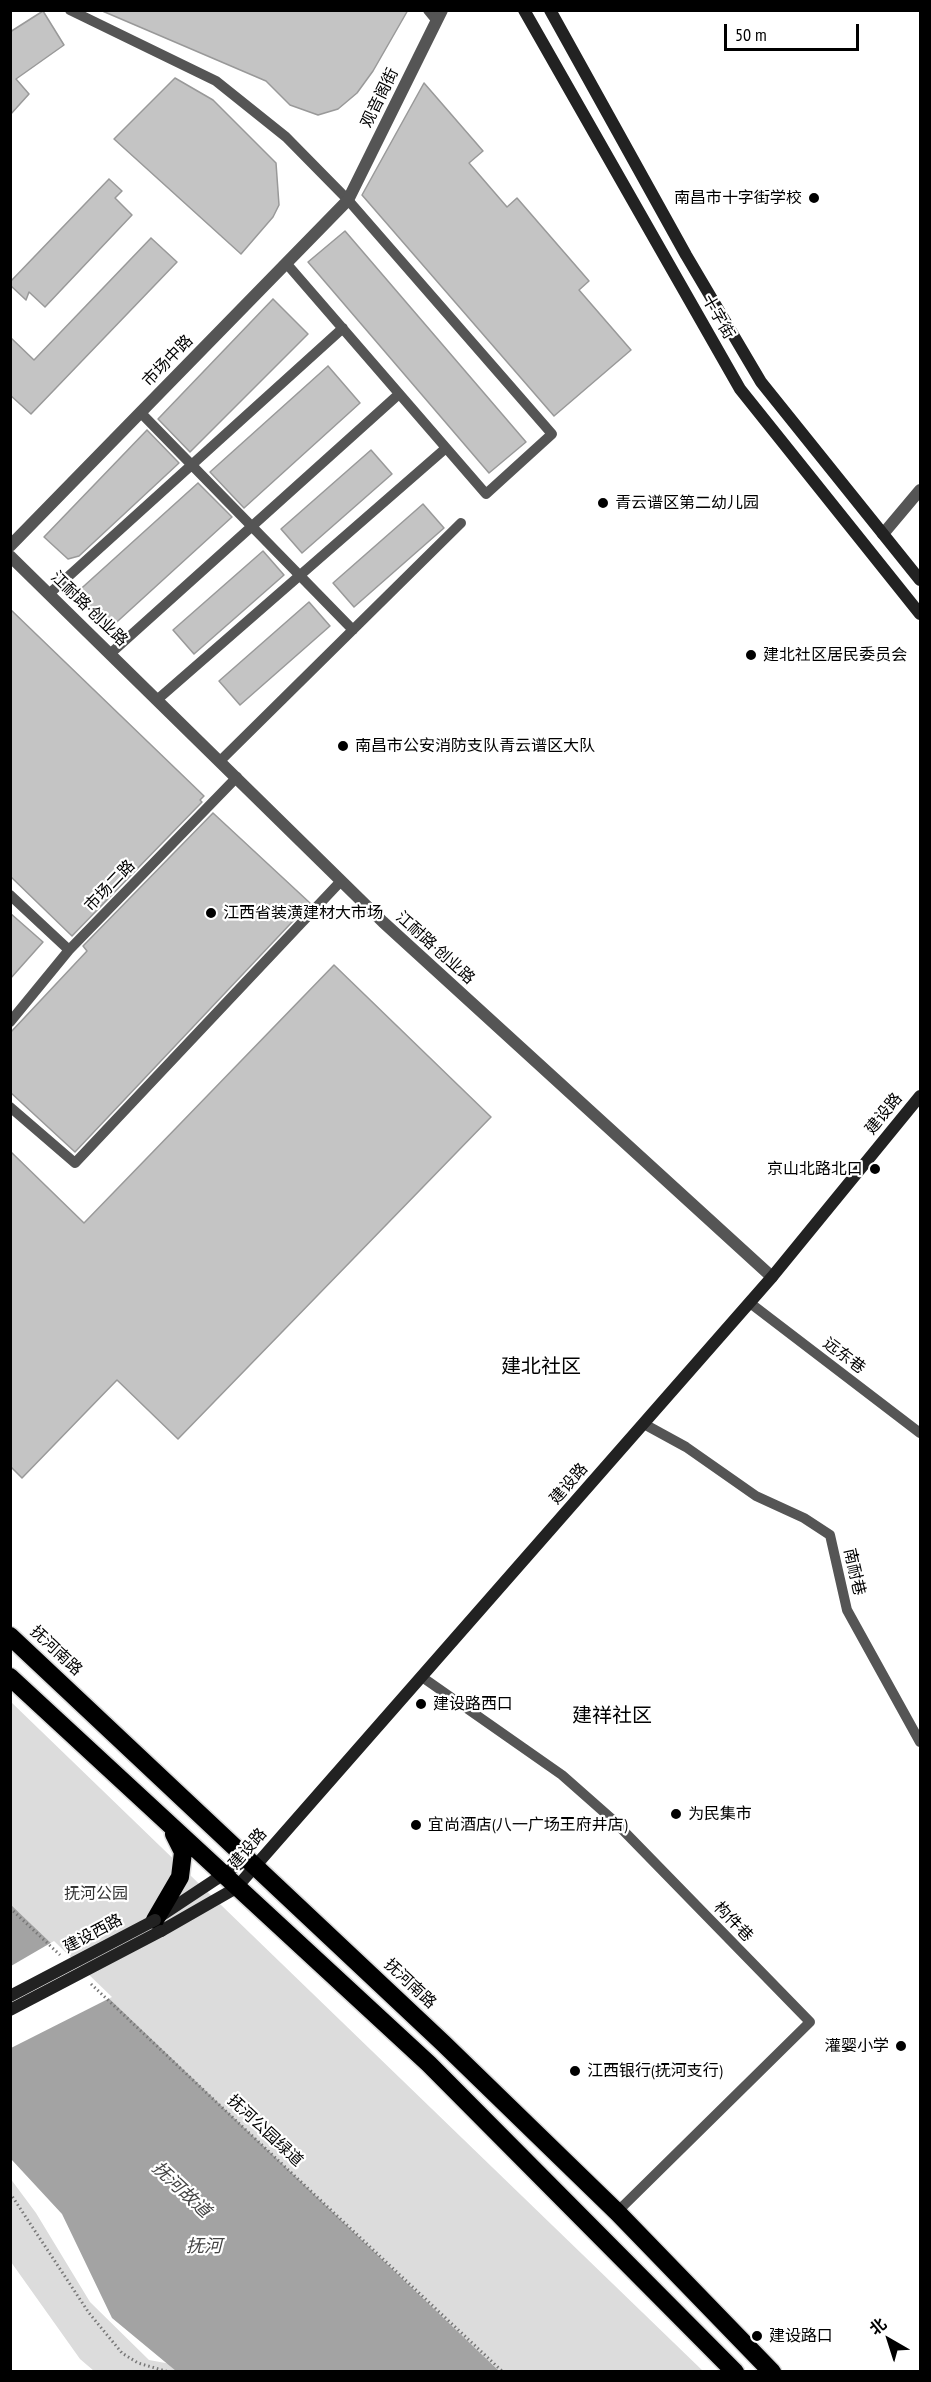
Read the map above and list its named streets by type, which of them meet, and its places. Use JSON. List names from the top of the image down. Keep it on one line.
{"streets":{"highway":["抚河南路"],"main road":["十字街","建设路","建设西路"],"street":["观音阁街","市场中路","江耐路·创业路"],"lane":["市场二路","远东巷","南耐巷","构件巷"],"path":["抚河公园绿道"]},"crossings":[["观音阁街","市场中路"],["江耐路·创业路","市场二路"],["江耐路·创业路","建设路"],["建设路","远东巷"],["建设路","南耐巷"],["建设路","抚河南路"],["建设路","构件巷"],["建设路","建设西路"],["抚河南路","构件巷"],["抚河南路","建设西路"]],"districts":["建北社区","建祥社区"],"water":["抚河故道","抚河"],"parks":["抚河公园"],"places":["南昌市十字街学校","青云谱区第二幼儿园","建北社区居民委员会","南昌市公安消防支队青云谱区大队","江西省装潢建材大市场","京山北路北口","建设路西口","为民集市","宜尚酒店(八一广场王府井店)","灌婴小学","江西银行(抚河支行)","建设路口"],"scale_bar":"50 m","north":"top left"}
